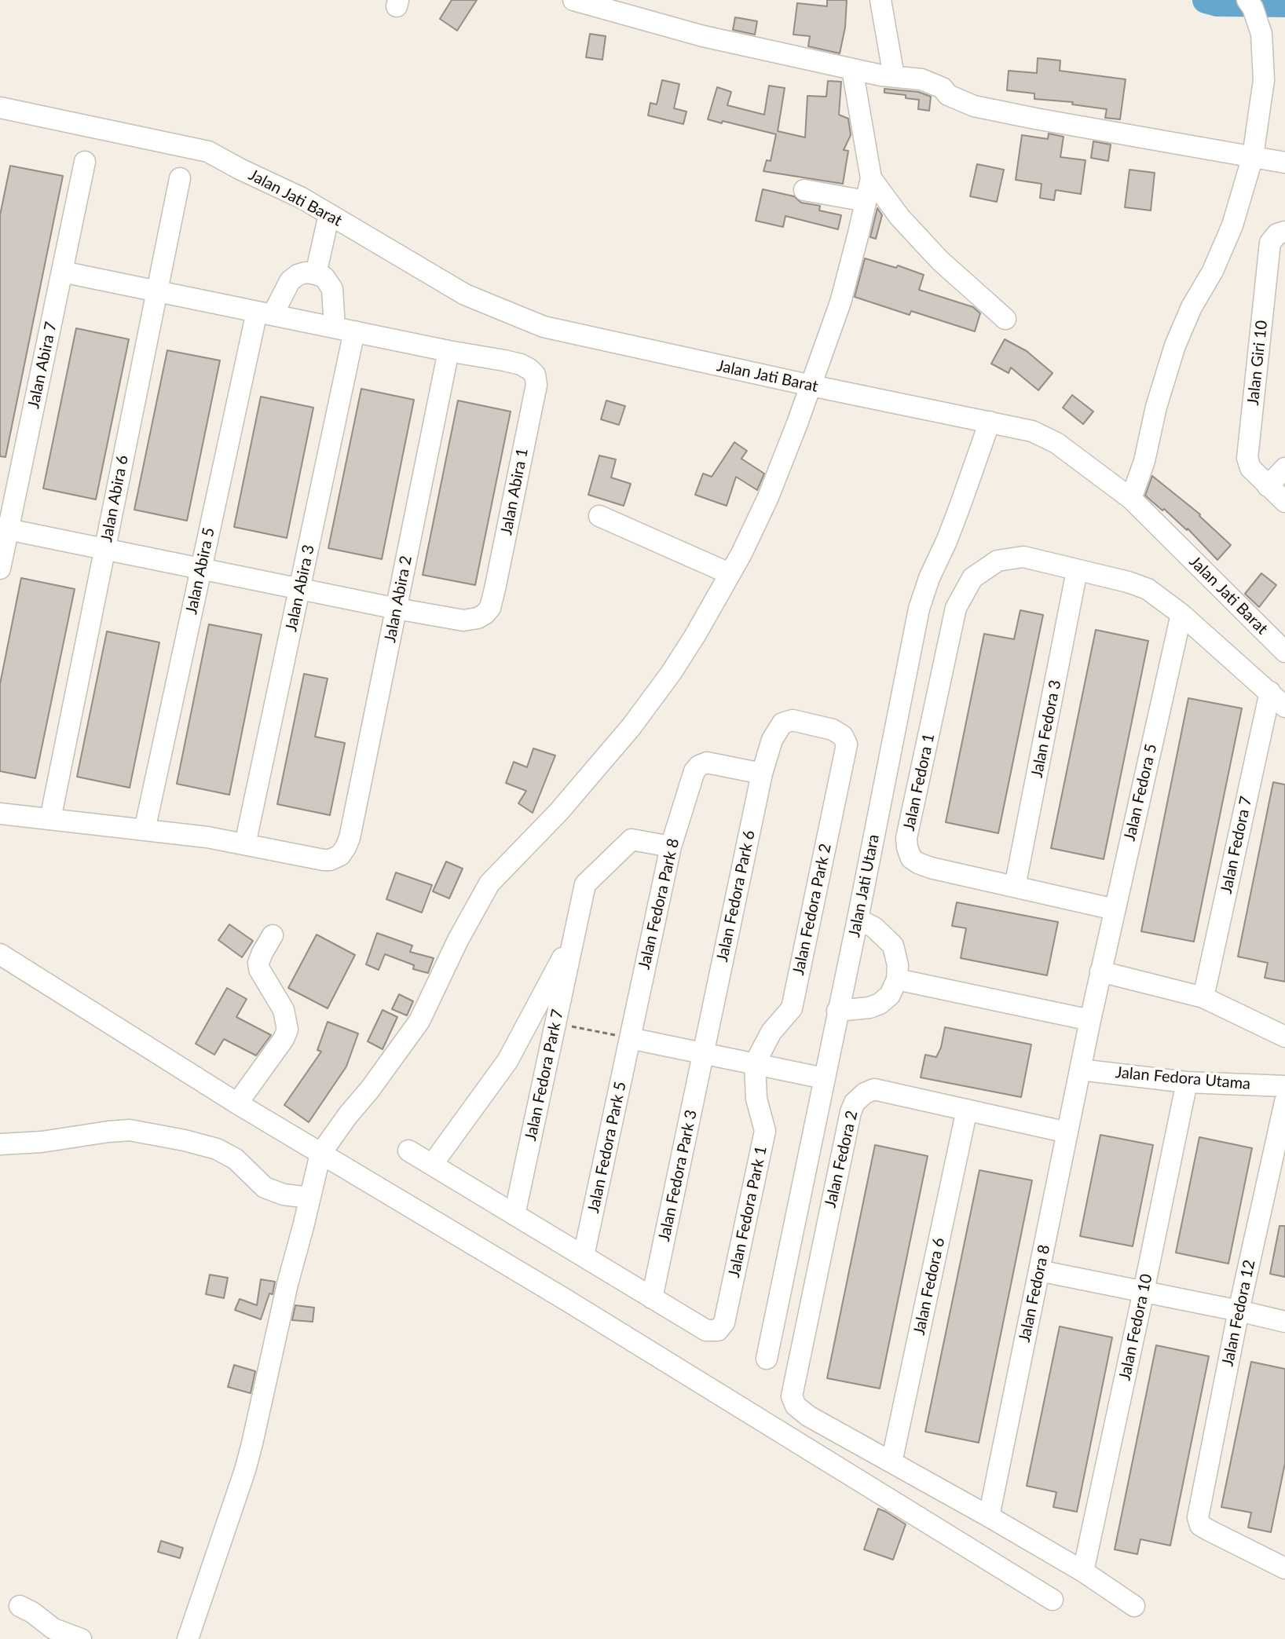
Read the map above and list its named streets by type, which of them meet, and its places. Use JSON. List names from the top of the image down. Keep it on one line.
{"streets":{"street":["Jalan Jati Barat","Jalan Giri 10","Jalan Abira 7","Jalan Abira 1","Jalan Abira 6","Jalan Abira 5","Jalan Abira 3","Jalan Abira 2","Jalan Fedora 3","Jalan Fedora 1","Jalan Fedora 5","Jalan Fedora 7","Jalan Jati Utara","Jalan Fedora Park 6","Jalan Fedora Park 8","Jalan Fedora Park 2","Jalan Fedora Park 7","Jalan Fedora Utama","Jalan Fedora Park 5","Jalan Fedora 2","Jalan Fedora Park 3","Jalan Fedora Park 1","Jalan Fedora 6","Jalan Fedora 8","Jalan Fedora 12","Jalan Fedora 10"]},"crossings":[["Jalan Jati Barat","Jalan Jati Utara"],["Jalan Abira 1","Jalan Abira 2"],["Jalan Abira 5","Jalan Abira 3"],["Jalan Abira 3","Jalan Abira 2"],["Jalan Fedora 3","Jalan Fedora 1"],["Jalan Fedora 1","Jalan Fedora 5"],["Jalan Fedora 5","Jalan Fedora 8"],["Jalan Fedora Park 6","Jalan Fedora Park 8"],["Jalan Fedora Park 6","Jalan Fedora Park 2"],["Jalan Fedora Park 6","Jalan Fedora Park 3"],["Jalan Fedora Park 8","Jalan Fedora Park 7"],["Jalan Fedora Park 8","Jalan Fedora Park 5"],["Jalan Fedora Park 2","Jalan Fedora Park 1"],["Jalan Fedora Utama","Jalan Fedora 8"],["Jalan Fedora Utama","Jalan Fedora 10"],["Jalan Fedora 2","Jalan Fedora 6"],["Jalan Fedora 2","Jalan Fedora 8"],["Jalan Fedora Park 3","Jalan Fedora Park 1"]]}
